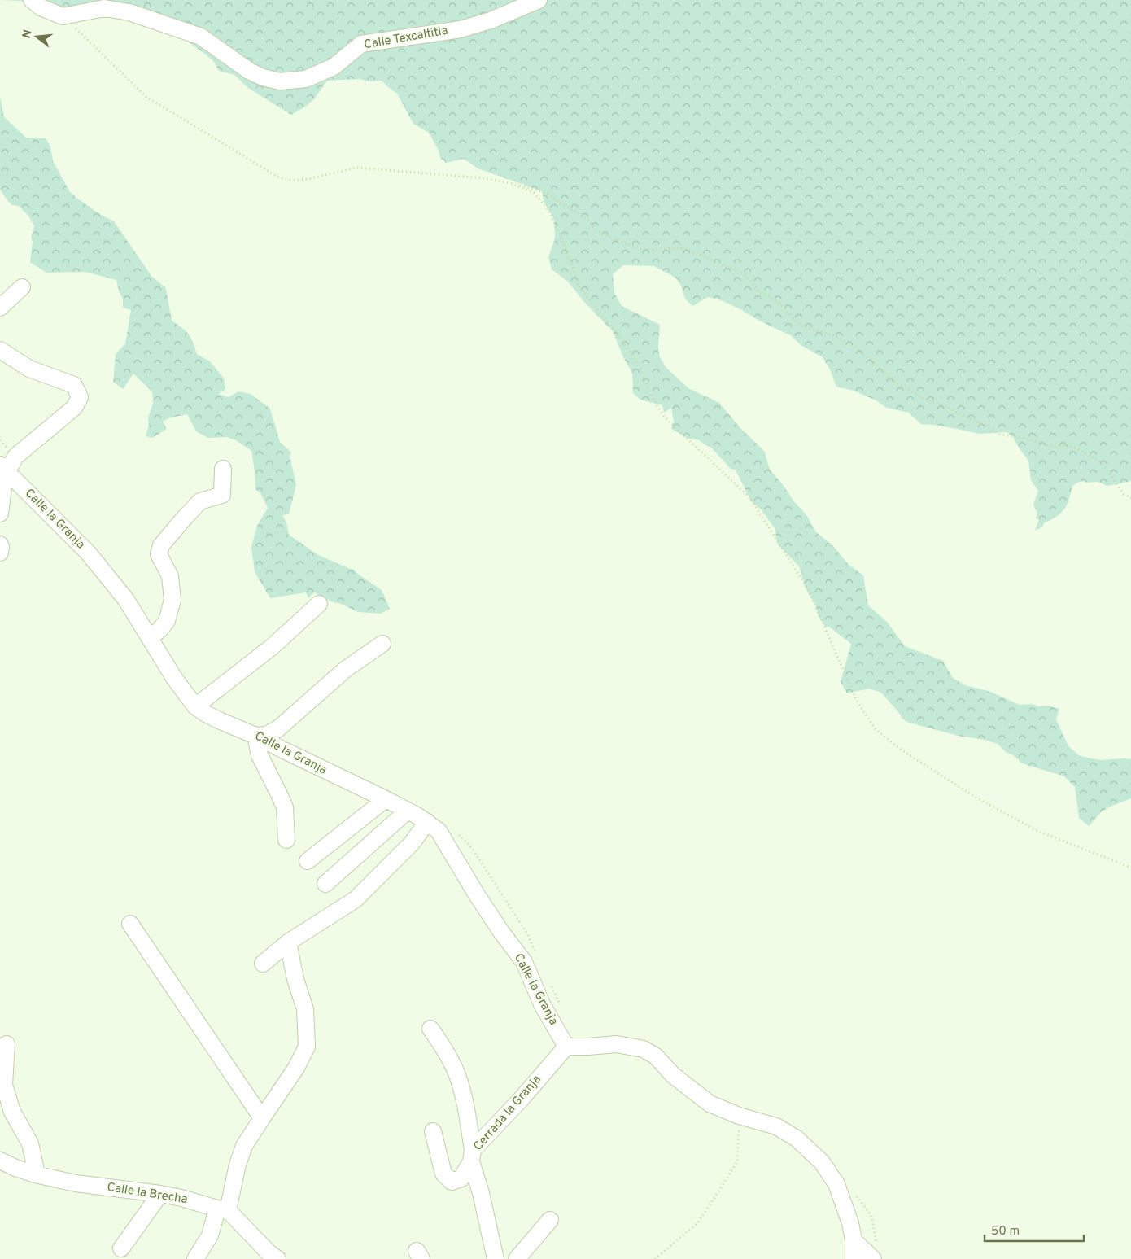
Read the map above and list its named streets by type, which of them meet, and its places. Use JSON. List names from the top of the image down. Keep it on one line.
{"streets":{"street":["Calle Texcaltitla","Calle la Granja","Cerrada la Granja","Calle la Brecha"]},"crossings":[["Calle la Granja","Cerrada la Granja"]],"scale_bar":"50 m","north":"left"}
